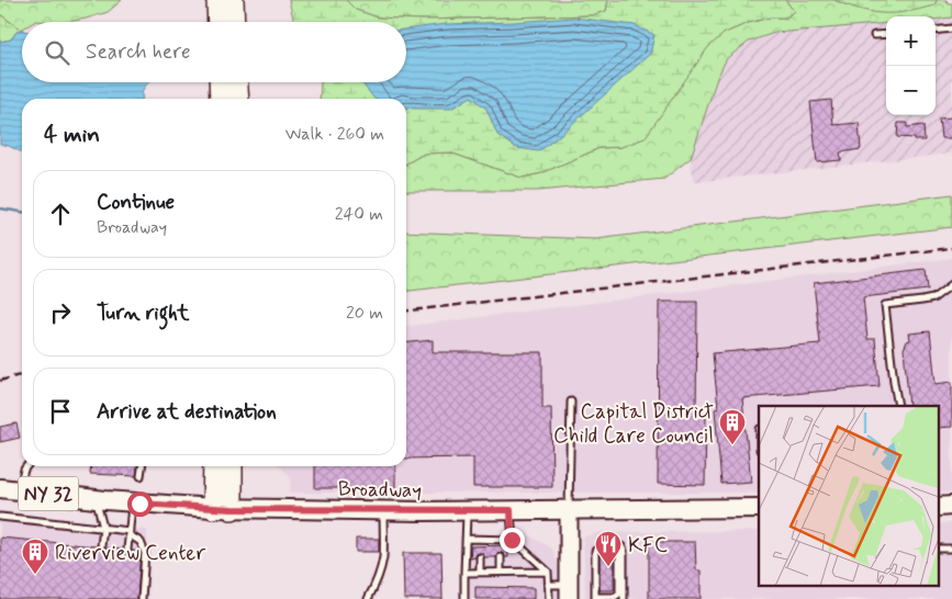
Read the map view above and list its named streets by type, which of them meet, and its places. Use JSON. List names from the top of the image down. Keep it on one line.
{"streets":{"main road":["Broadway","NY 32"]},"places":{"building":["Capital District Child Care Council","Riverview Center"],"restaurant":["KFC"]},"page":{"map_buttons":["+","−"],"search":"Search here","heading":["4 min","Walk · 260 m"],"list":[["Continue","Broadway","240 m"],["Turn right","20 m"],"Arrive at destination"]}}
